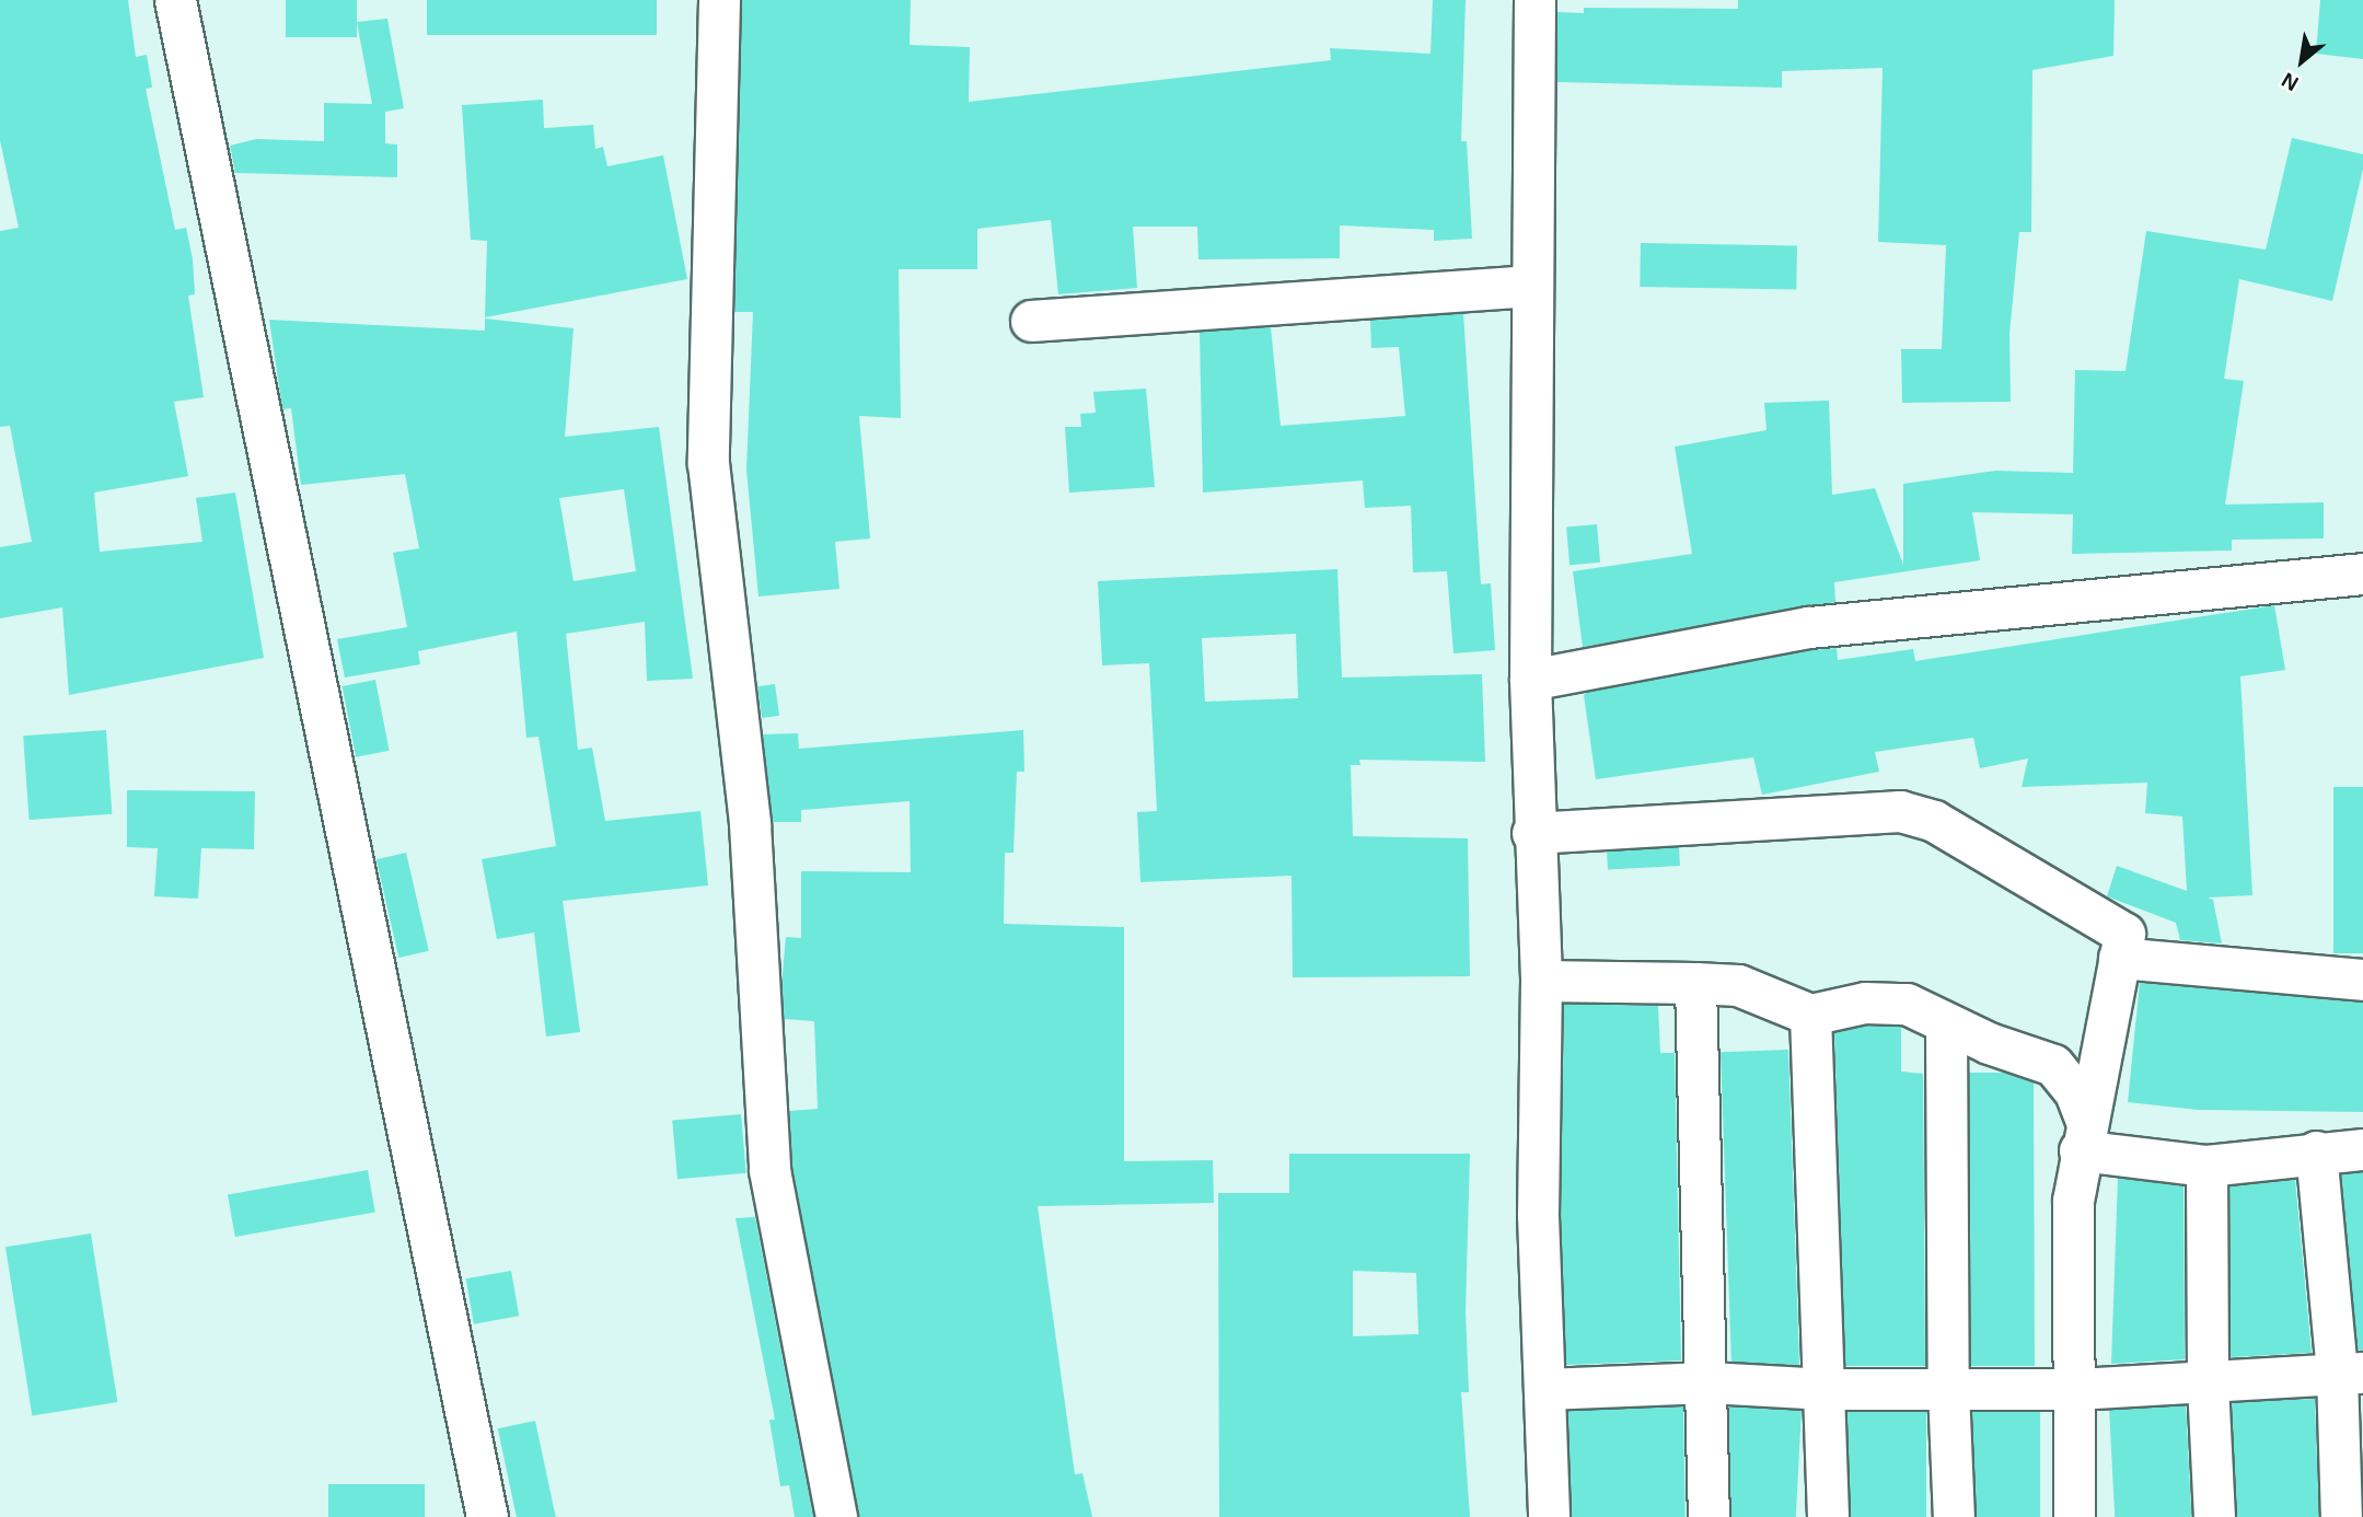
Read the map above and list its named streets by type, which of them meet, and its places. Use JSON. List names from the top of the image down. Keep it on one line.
{"north":"bottom left"}
